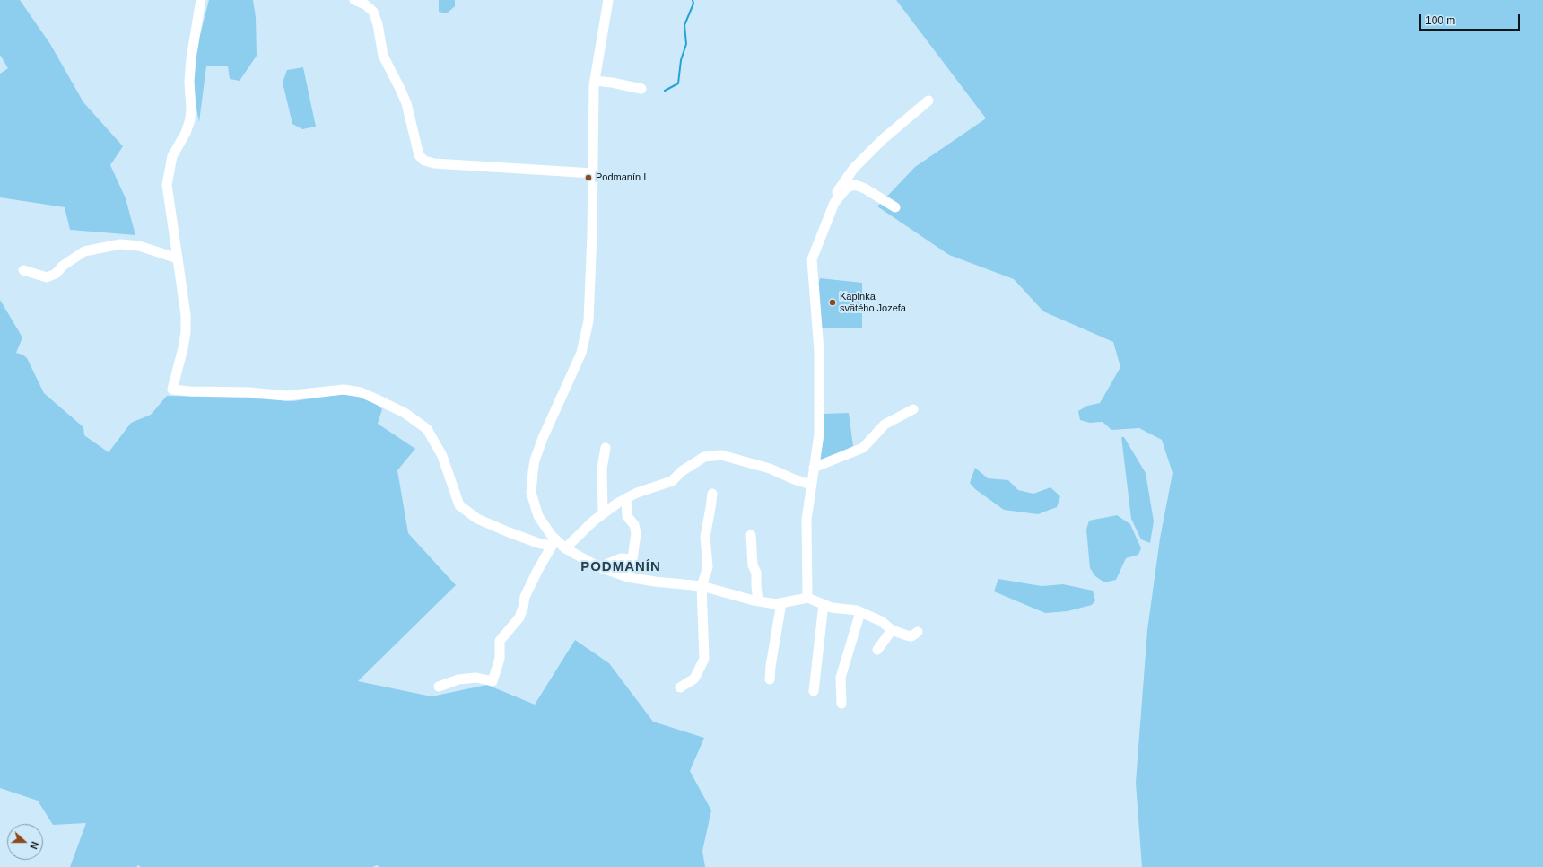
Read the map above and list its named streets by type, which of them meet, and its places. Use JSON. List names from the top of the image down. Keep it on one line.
{"districts":["PODMANÍN"],"places":["Podmanín I","Kaplnka svätého Jozefa"],"scale_bar":"100 m","north":"right"}
